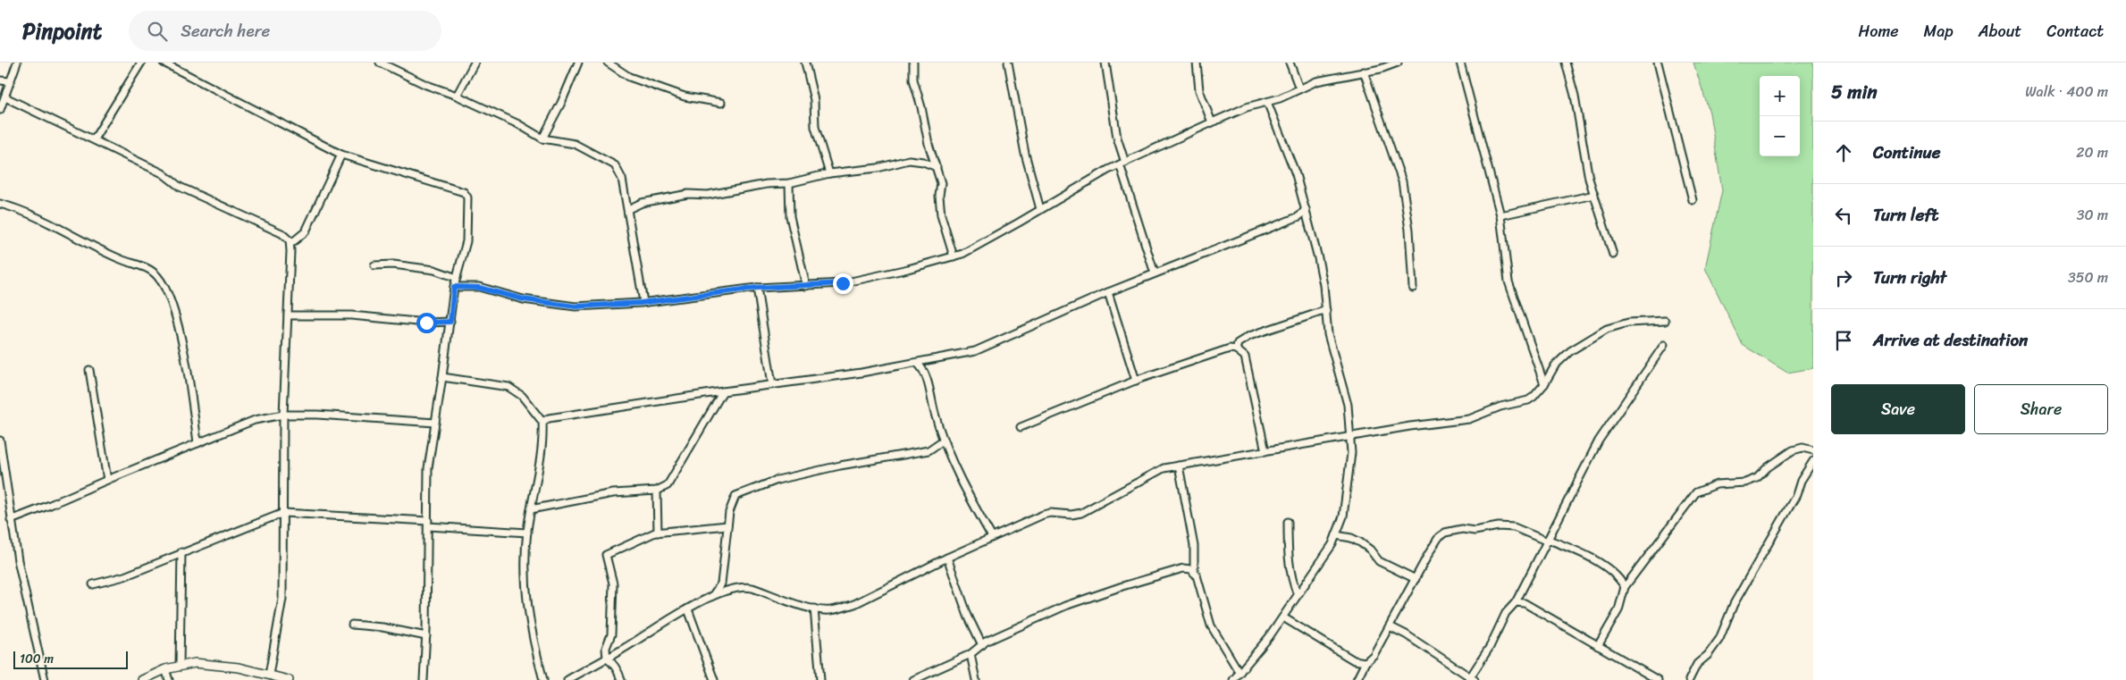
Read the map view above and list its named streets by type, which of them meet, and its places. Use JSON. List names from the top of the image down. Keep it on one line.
{"scale_bar":"100 m","page":{"header":"Pinpoint","search":"Search here","nav":["Home","Map","About","Contact"],"heading":["5 min","Walk · 400 m"],"map_buttons":["+","−"],"list":[["Continue","20 m"],["Turn left","30 m"],["Turn right","350 m"],"Arrive at destination"],"buttons":["Save","Share"],"scale":"100 m"}}
